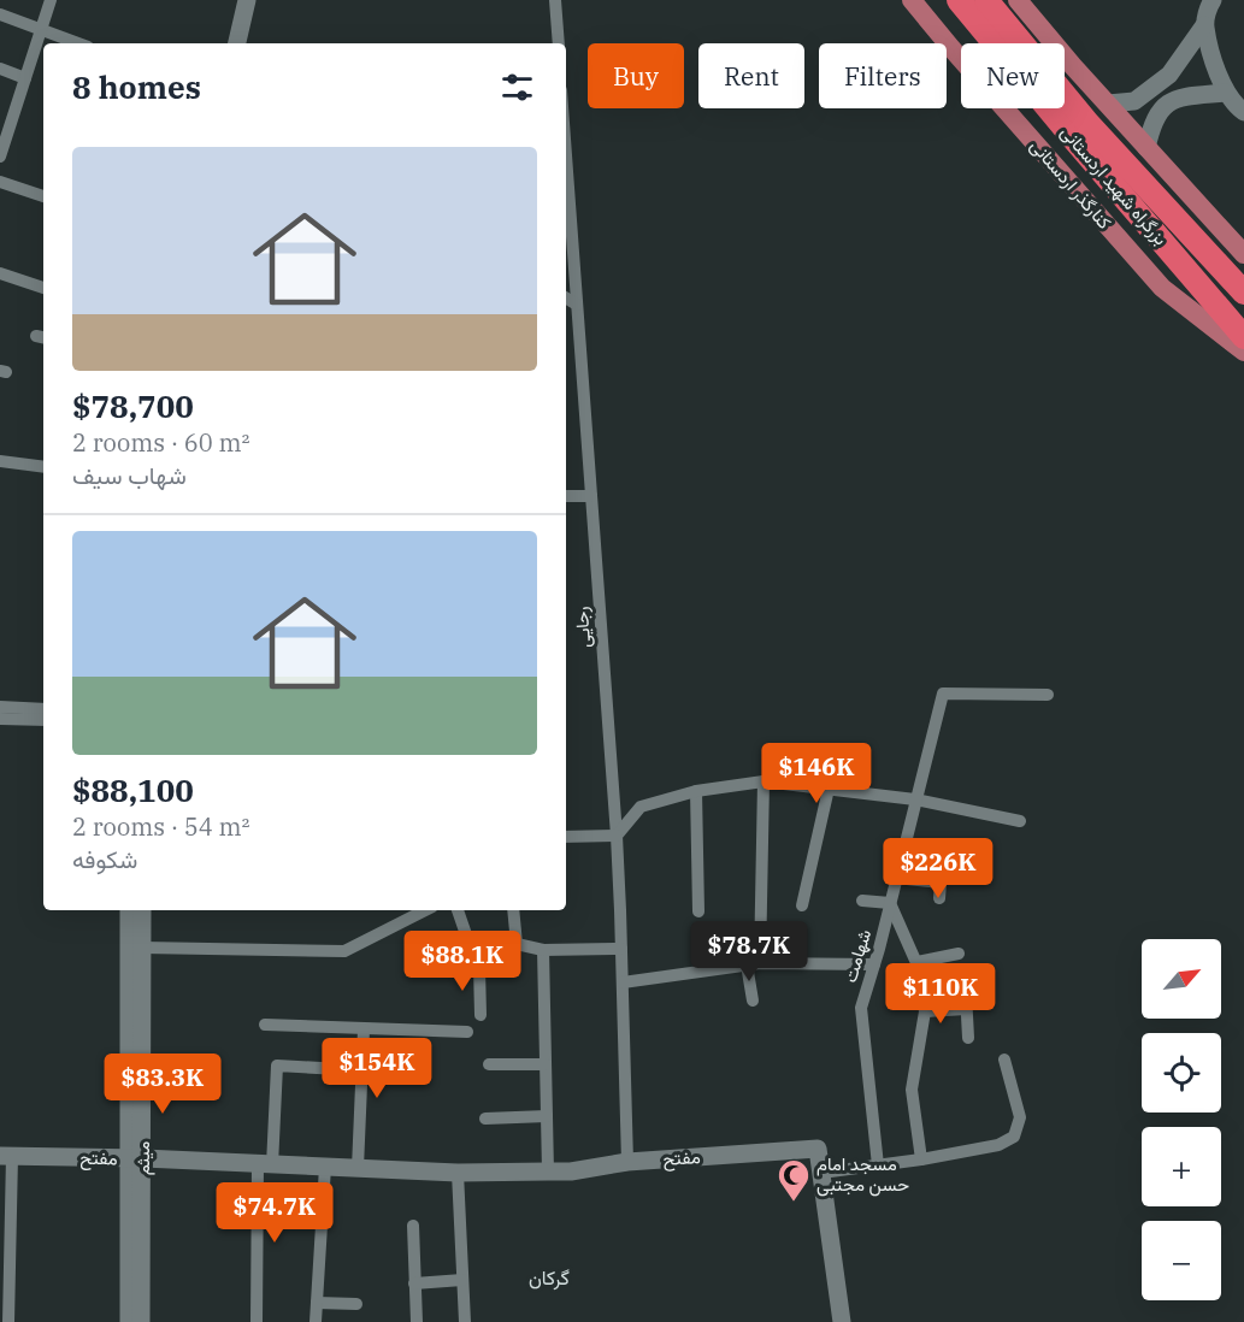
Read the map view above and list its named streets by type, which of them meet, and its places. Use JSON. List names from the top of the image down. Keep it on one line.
{"streets":{"highway":["بزرگراه شهید اردستانی"],"main road":["کنارگذر اردستانی"],"street":["رجایی","شهامت","مفتح","میثم"]},"crossings":[["رجایی","مفتح"],["مفتح","میثم"]],"districts":["گرکان"],"places":{"mosque":["مسجد امام حسن مجتبی"]},"north":"top right","page":{"chip":["Buy","Rent","Filters","New"],"heading":"8 homes","list":[{"name":"$78,700","note":"2 rooms · 60 m² · شهاب سیف"},{"name":"$88,100","note":"2 rooms · 54 m² · شکوفه"}],"price":["$146K","$226K","$78.7K","$88.1K","$110K","$154K","$83.3K","$74.7K"],"map_buttons":["+","−"]}}
